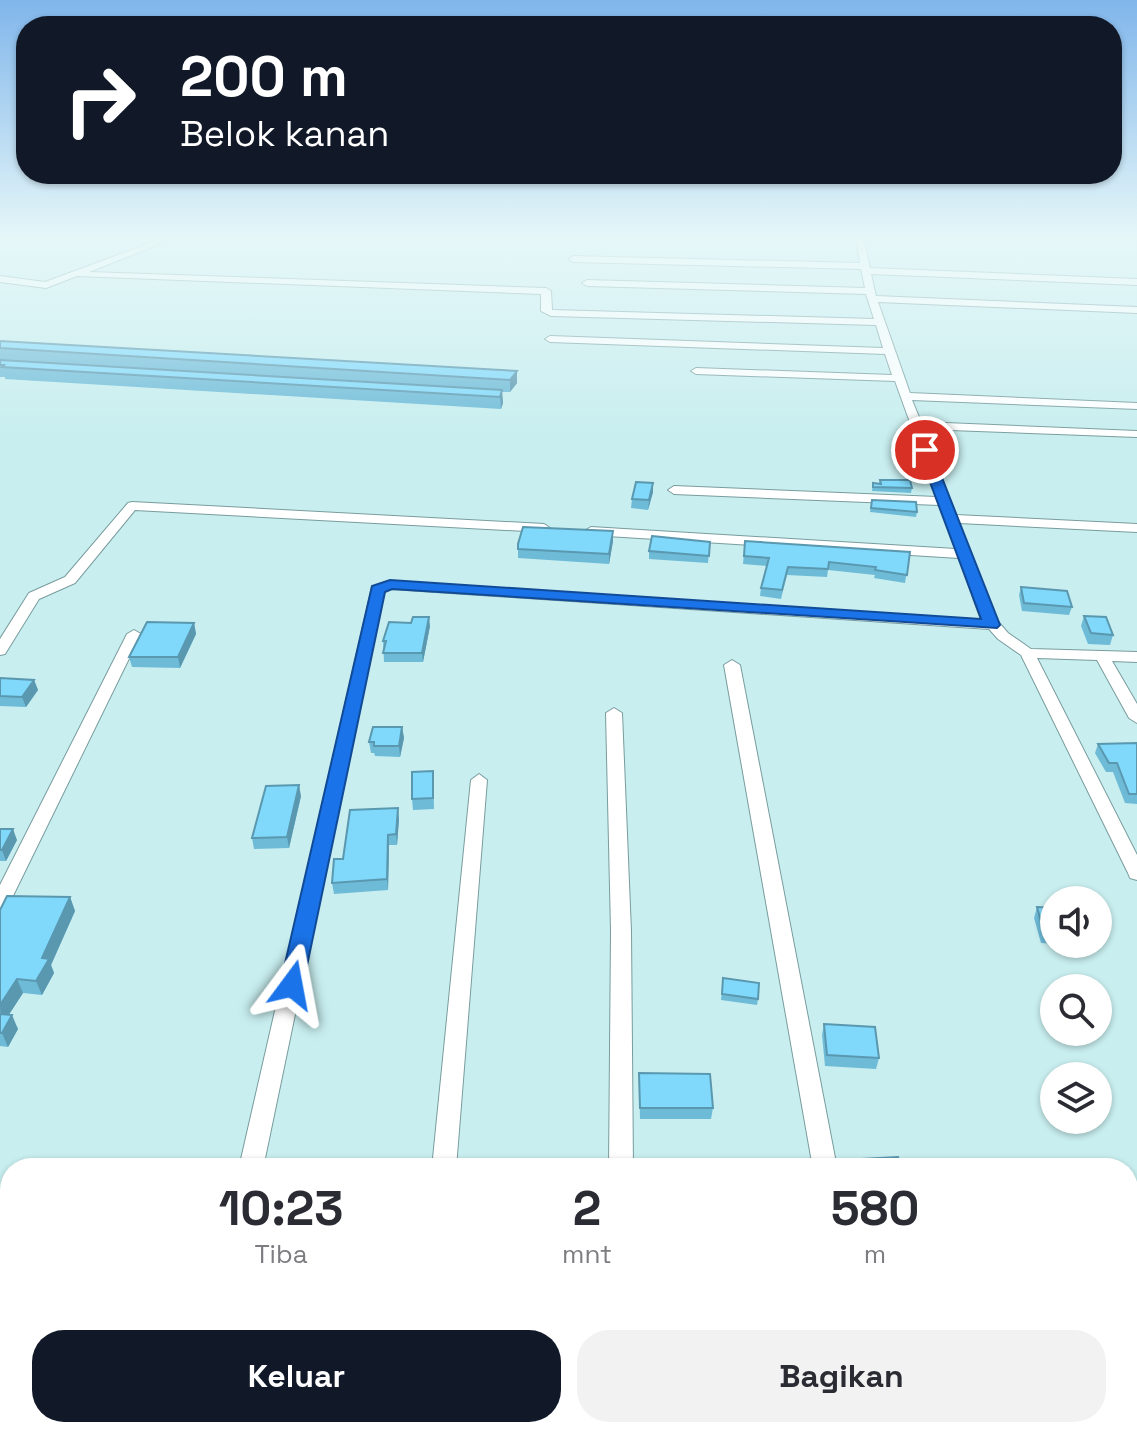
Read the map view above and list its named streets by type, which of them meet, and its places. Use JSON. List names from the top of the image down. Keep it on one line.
{"page":{"turn":["200 m","Belok kanan"],"eta":["10:23","Tiba","2","mnt","580","m"],"buttons":["Keluar","Bagikan"]}}
